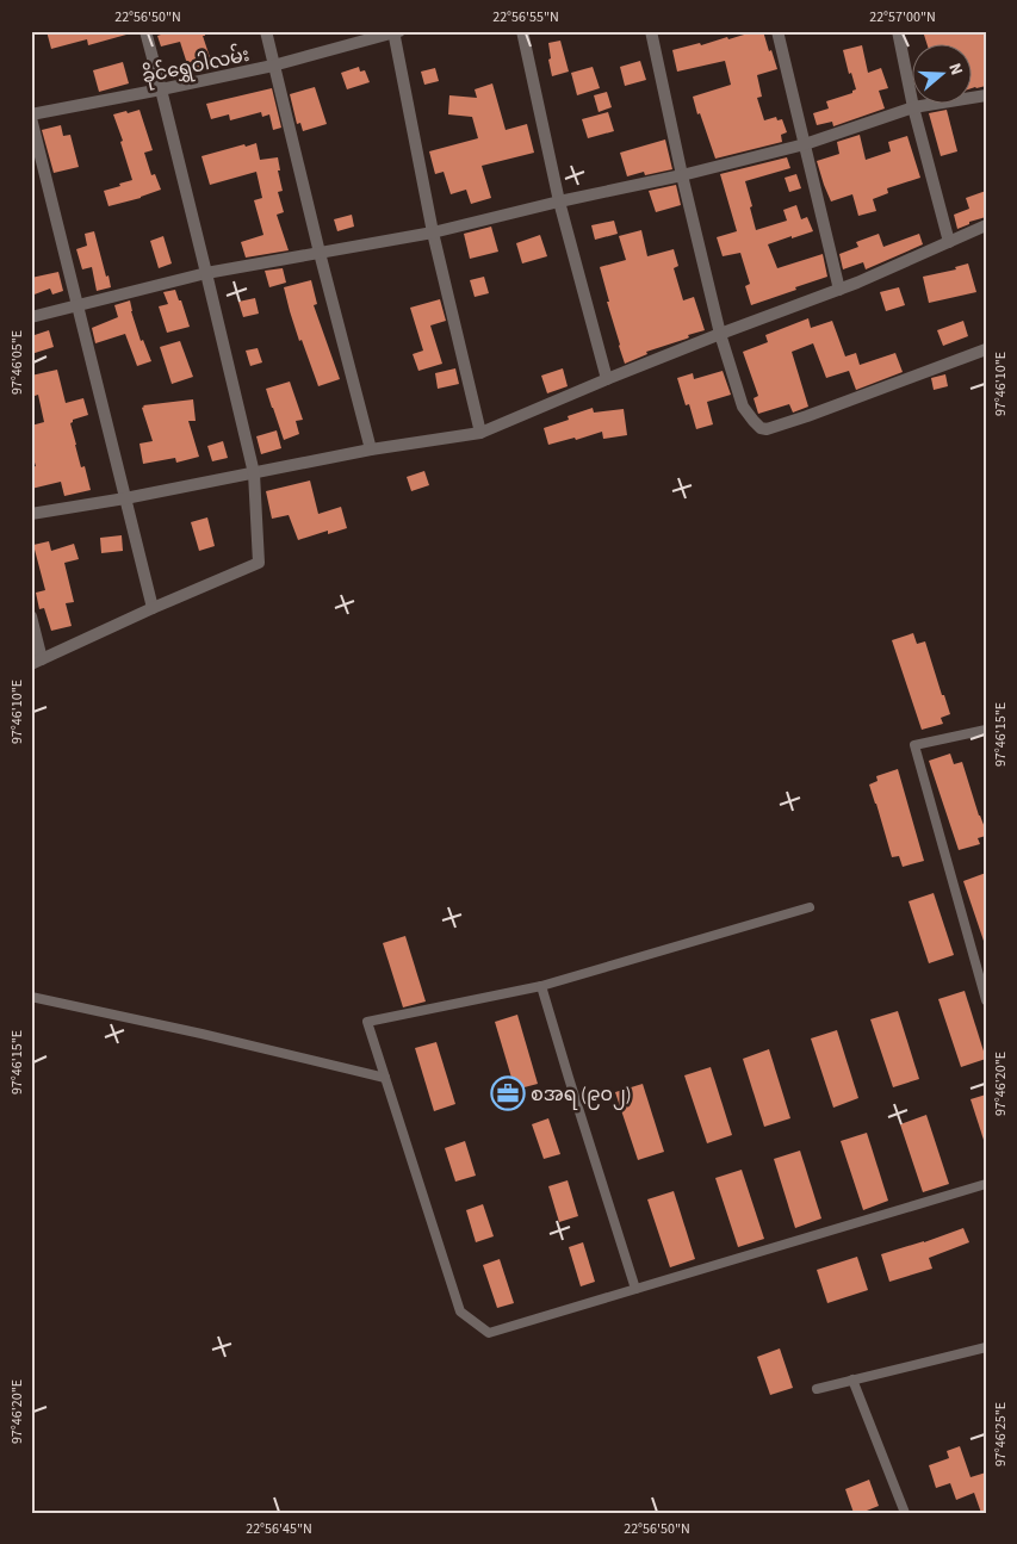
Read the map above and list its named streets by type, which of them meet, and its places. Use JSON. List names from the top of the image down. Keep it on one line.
{"streets":{"street":["ခိုင်ရွှေဝါလမ်း"]},"places":{"office":["စအရ (၉၀၂)"]},"north":"right","coordinates":["22°56'50\"N","22°56'55\"N","22°57'00\"N","97°46'05\"E","97°46'10\"E","97°46'15\"E","97°46'20\"E","97°46'25\"E","22°56'45\"N"]}
